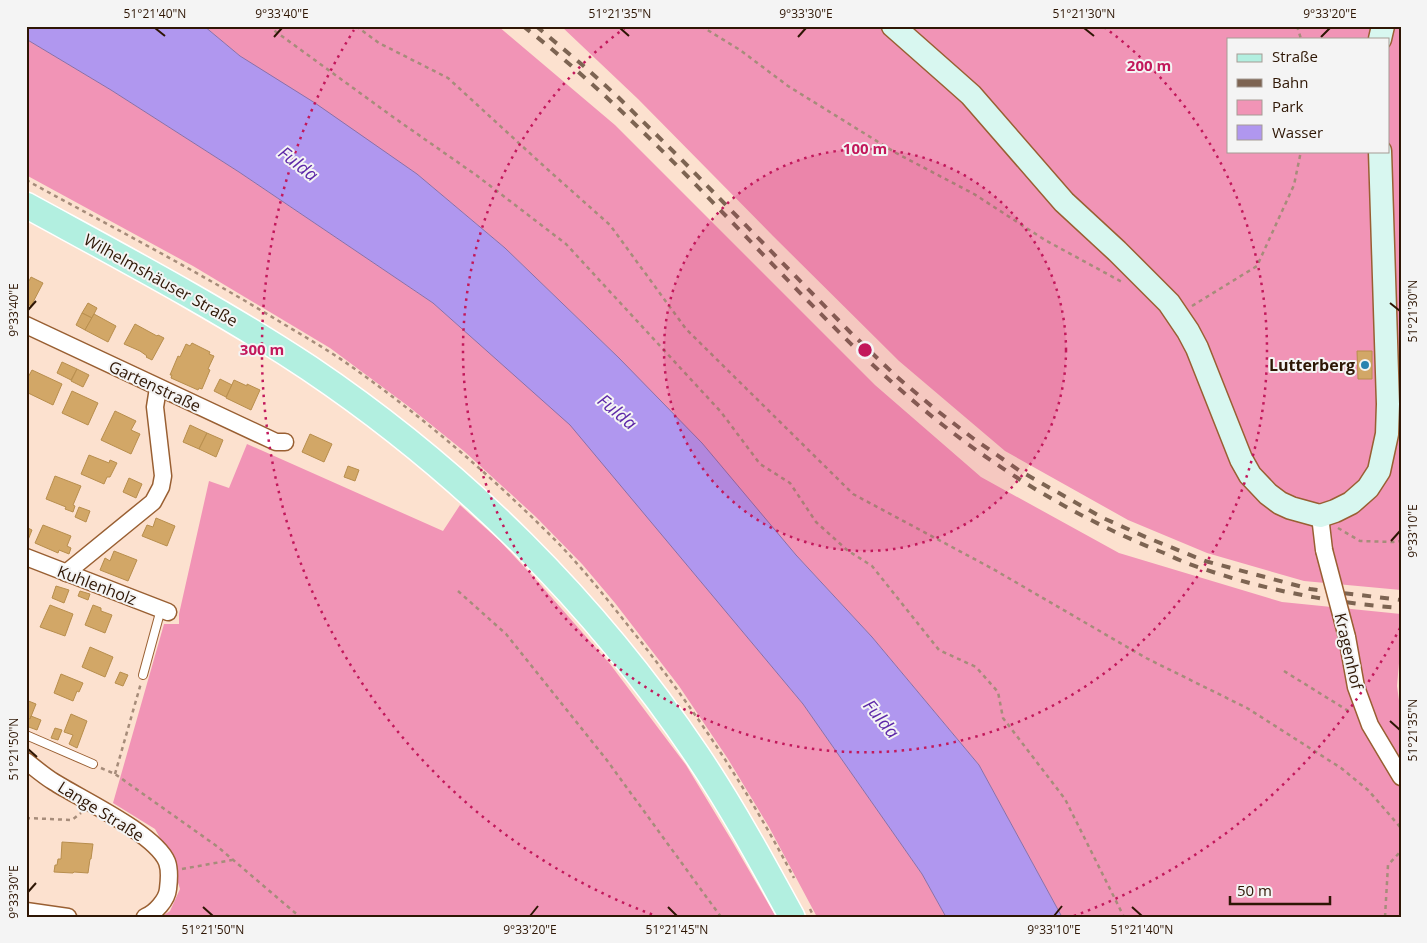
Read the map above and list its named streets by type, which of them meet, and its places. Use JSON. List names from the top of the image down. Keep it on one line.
{"streets":{"main road":["Wilhelmshäuser Straße"],"street":["Gartenstraße","Kuhlenholz","Kragenhof","Lange Straße"]},"water":["Fulda"],"places":["Lutterberg"],"legend":["Straße","Bahn","Park","Wasser"],"scale_bar":"50 m","coordinates":["51°21'40\"N","9°33'40\"E","51°21'35\"N","9°33'30\"E","51°21'30\"N","9°33'20\"E","9°33'10\"E","51°21'50\"N","51°21'45\"N"],"rings":["200 m","100 m","300 m"]}
